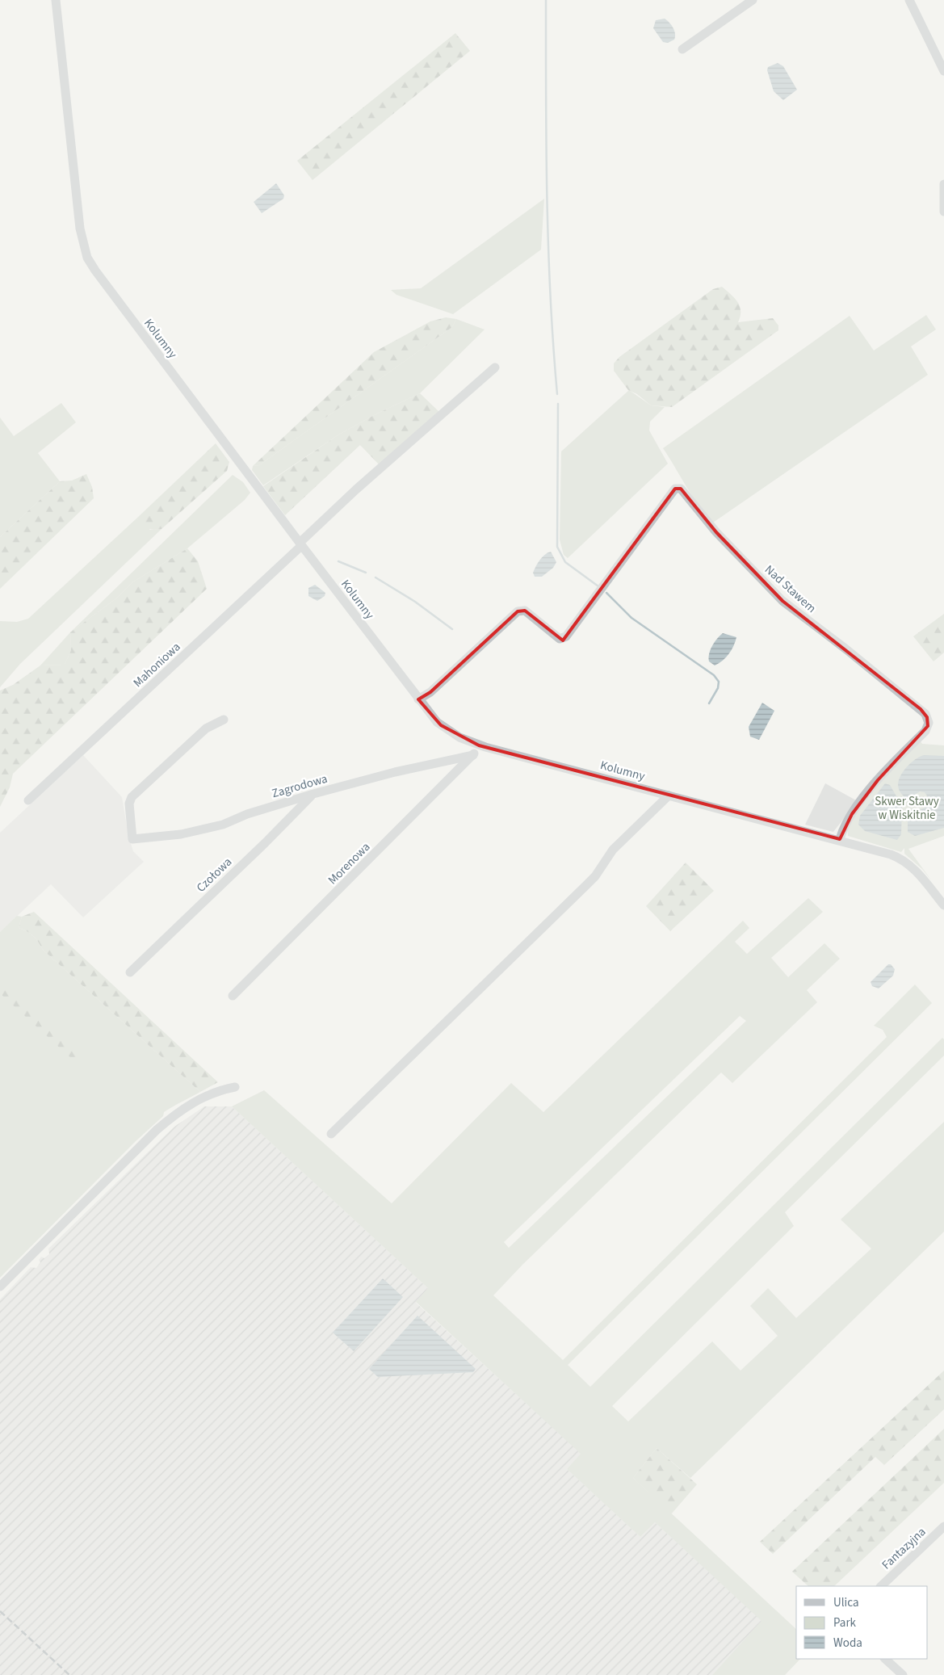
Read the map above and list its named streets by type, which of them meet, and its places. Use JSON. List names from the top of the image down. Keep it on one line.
{"streets":{"street":["Kolumny","Nad Stawem","Mahoniowa","Zagrodowa","Morenowa","Czołowa","Fantazyjna"]},"crossings":[["Kolumny","Nad Stawem"],["Kolumny","Mahoniowa"],["Kolumny","Morenowa"],["Zagrodowa","Morenowa"],["Zagrodowa","Czołowa"]],"parks":["Skwer Stawy w Wiskitnie"],"legend":["Ulica","Park","Woda"]}
